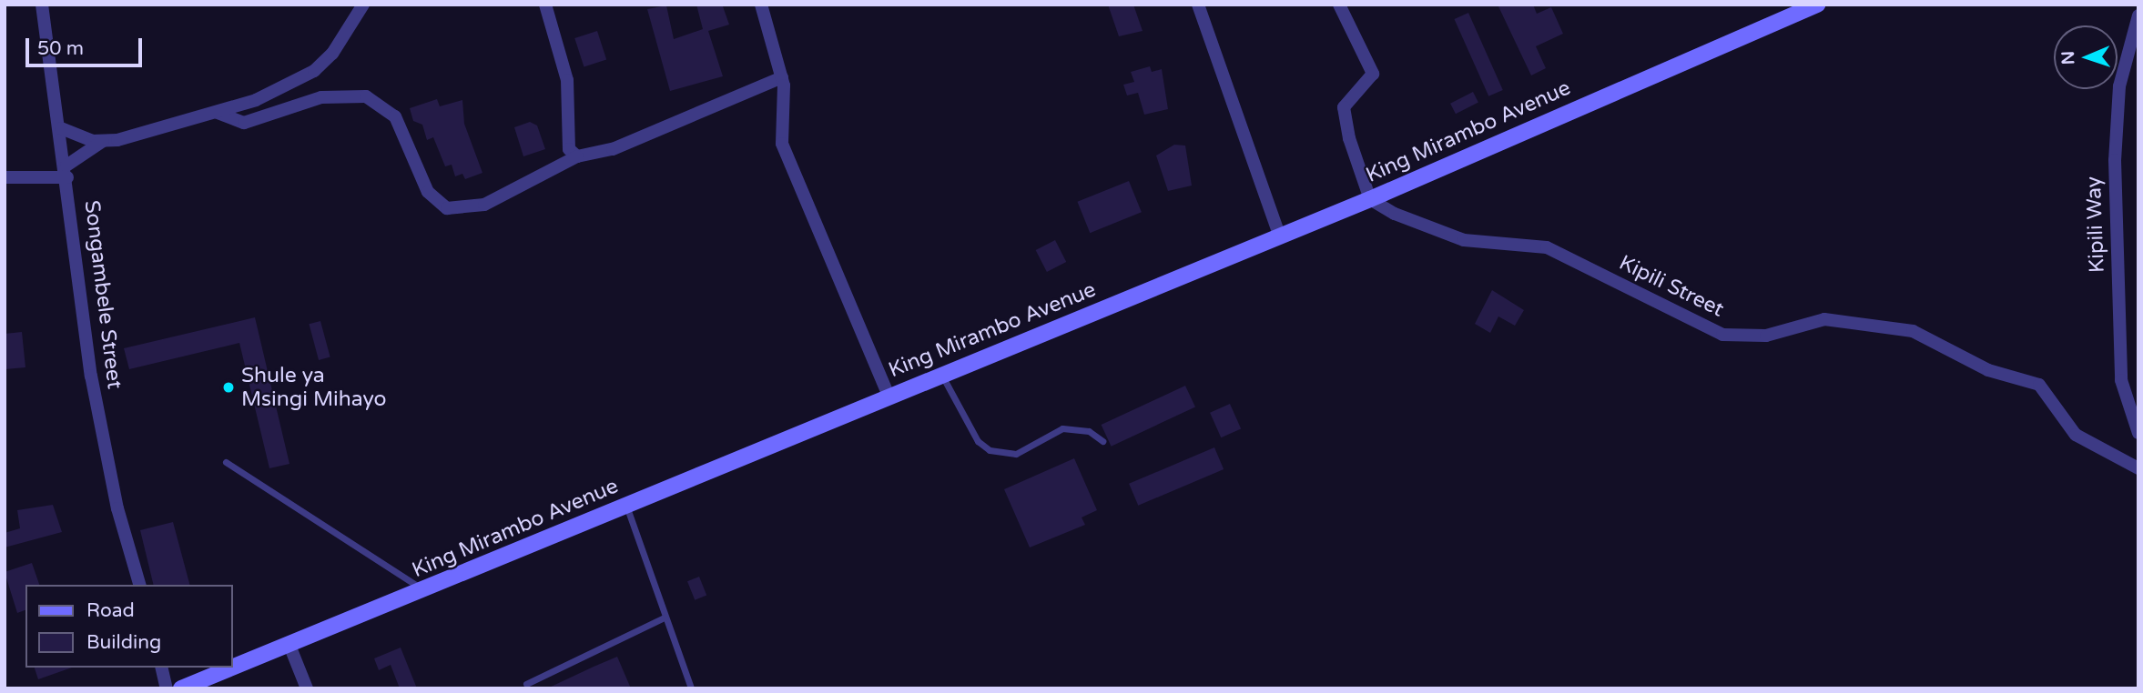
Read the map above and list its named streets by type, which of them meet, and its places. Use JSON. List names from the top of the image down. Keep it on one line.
{"streets":{"main road":["King Mirambo Avenue"],"street":["Kipili Way","Kipili Street","Songambele Street"]},"crossings":[["King Mirambo Avenue","Kipili Street"]],"places":["Shule ya Msingi Mihayo"],"legend":["Road","Building"],"scale_bar":"50 m","north":"left"}
